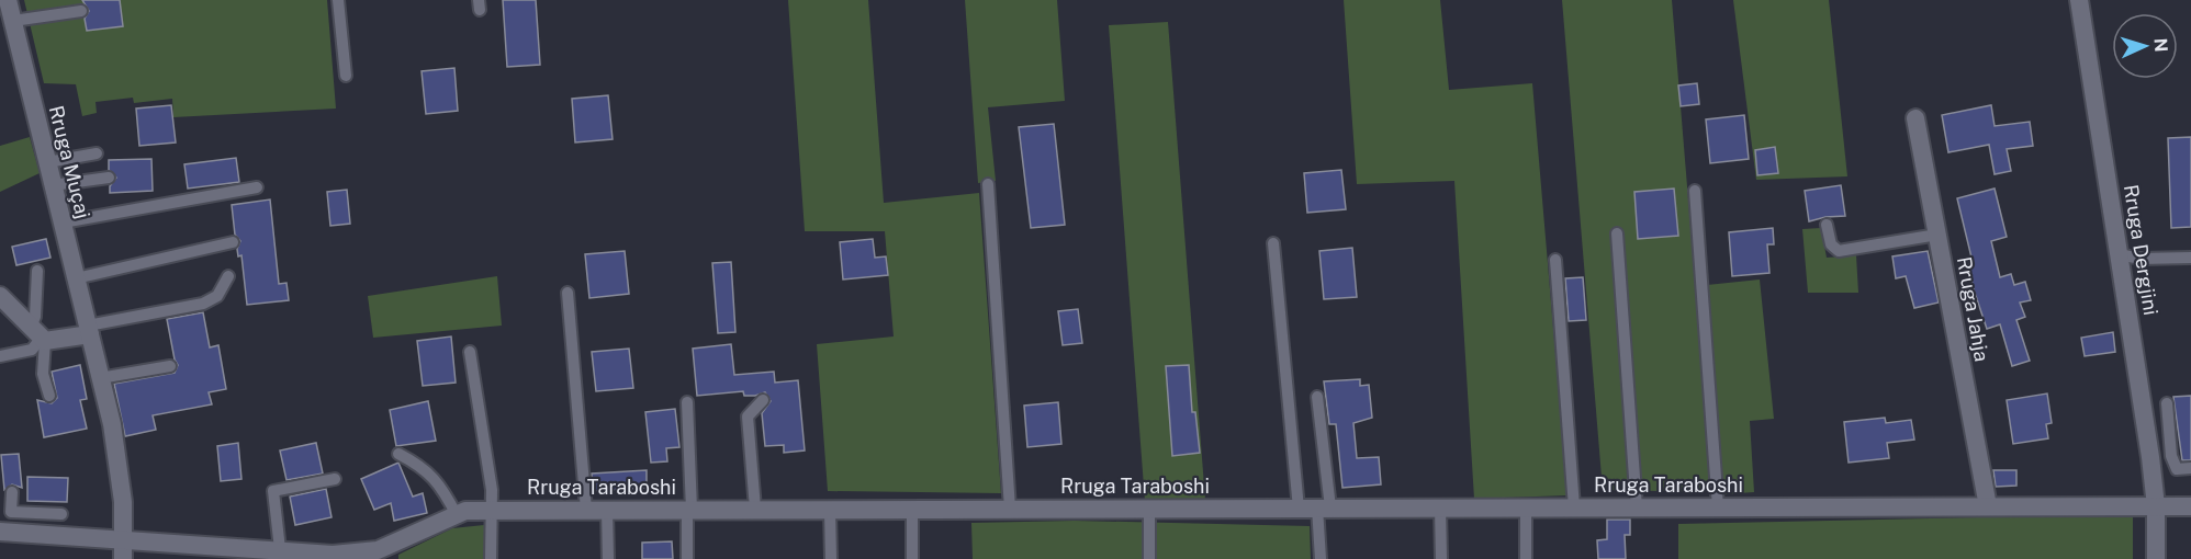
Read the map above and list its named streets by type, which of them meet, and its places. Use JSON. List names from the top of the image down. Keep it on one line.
{"streets":{"street":["Rruga Muçaj","Rruga Dergjini","Rruga Jahja","Rruga Taraboshi"]},"crossings":[["Rruga Muçaj","Rruga Taraboshi"],["Rruga Dergjini","Rruga Taraboshi"],["Rruga Jahja","Rruga Taraboshi"]],"north":"right"}
